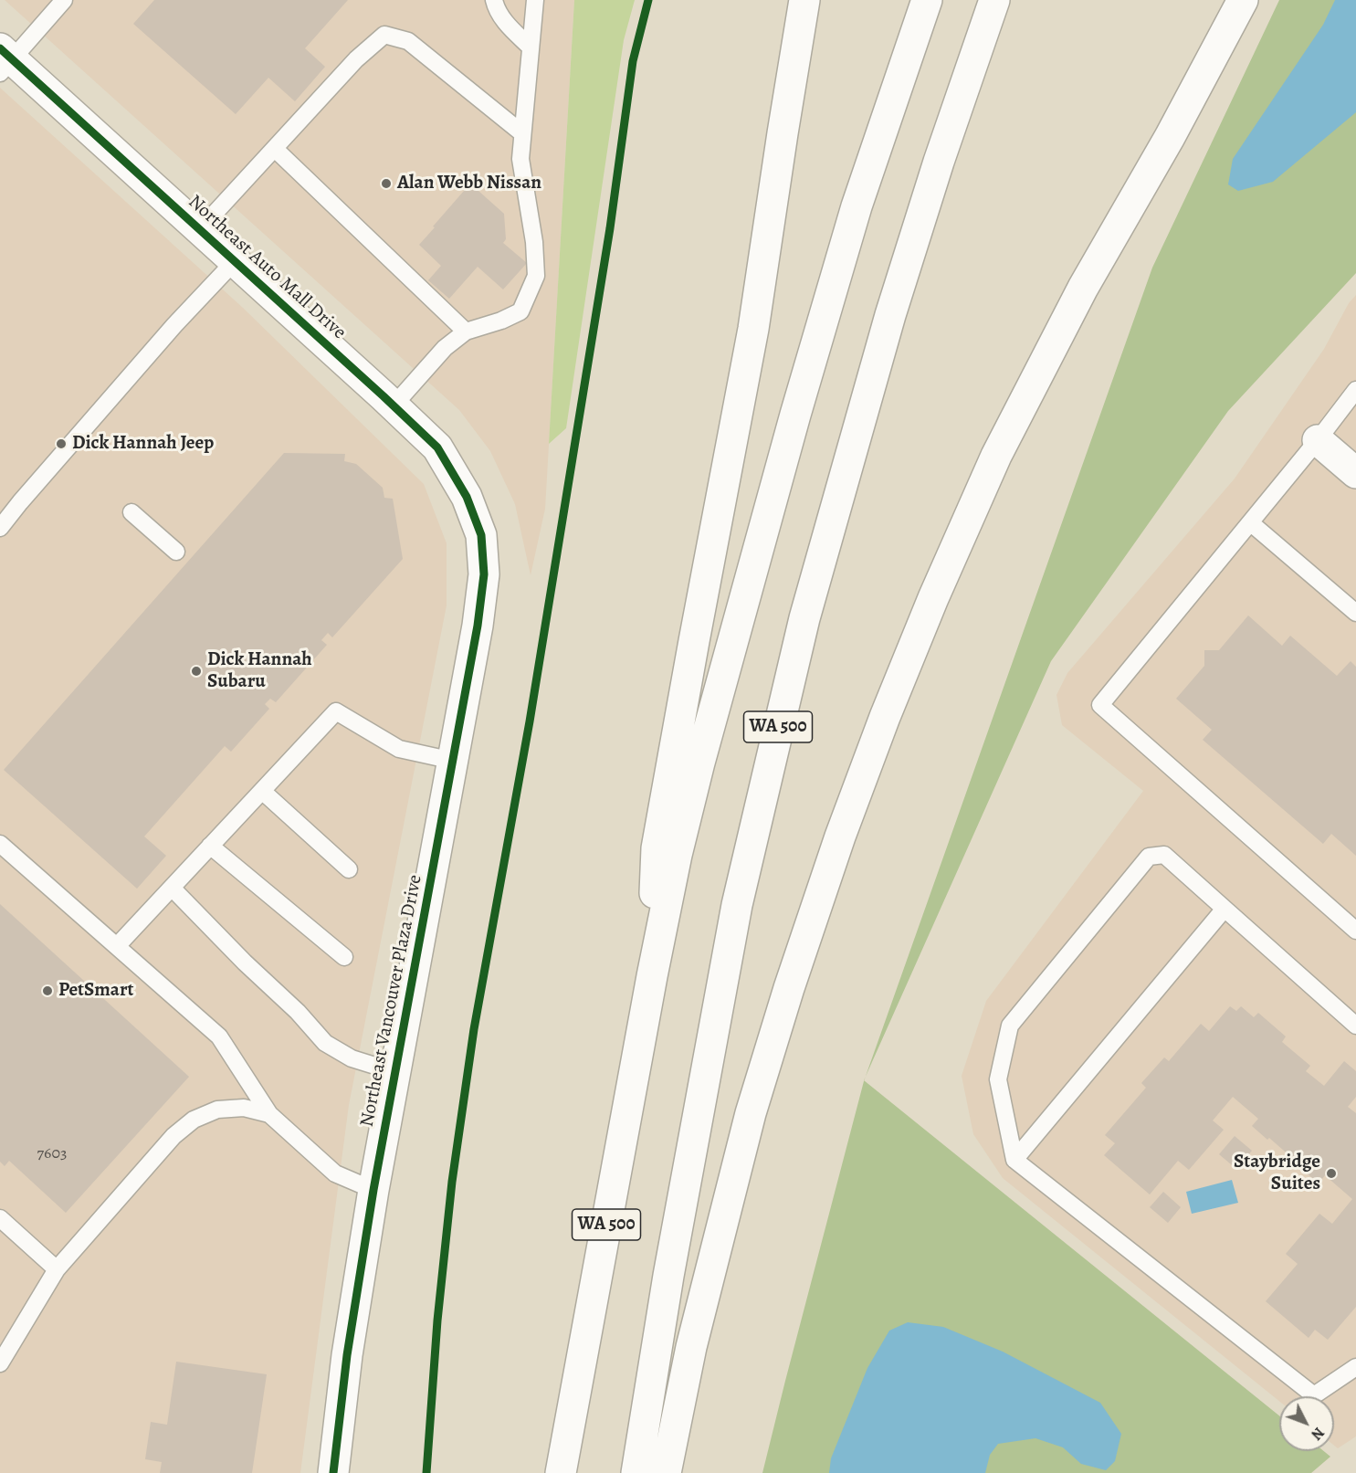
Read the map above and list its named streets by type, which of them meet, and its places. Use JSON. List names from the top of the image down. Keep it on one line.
{"streets":{"main road":["Northeast Auto Mall Drive","WA 500","Northeast Vancouver Plaza Drive"]},"crossings":[["Northeast Auto Mall Drive","Northeast Vancouver Plaza Drive"]],"places":["Alan Webb Nissan","Dick Hannah Jeep","Dick Hannah Subaru","PetSmart","Staybridge Suites"],"house_numbers":["7603"],"north":"bottom right"}
